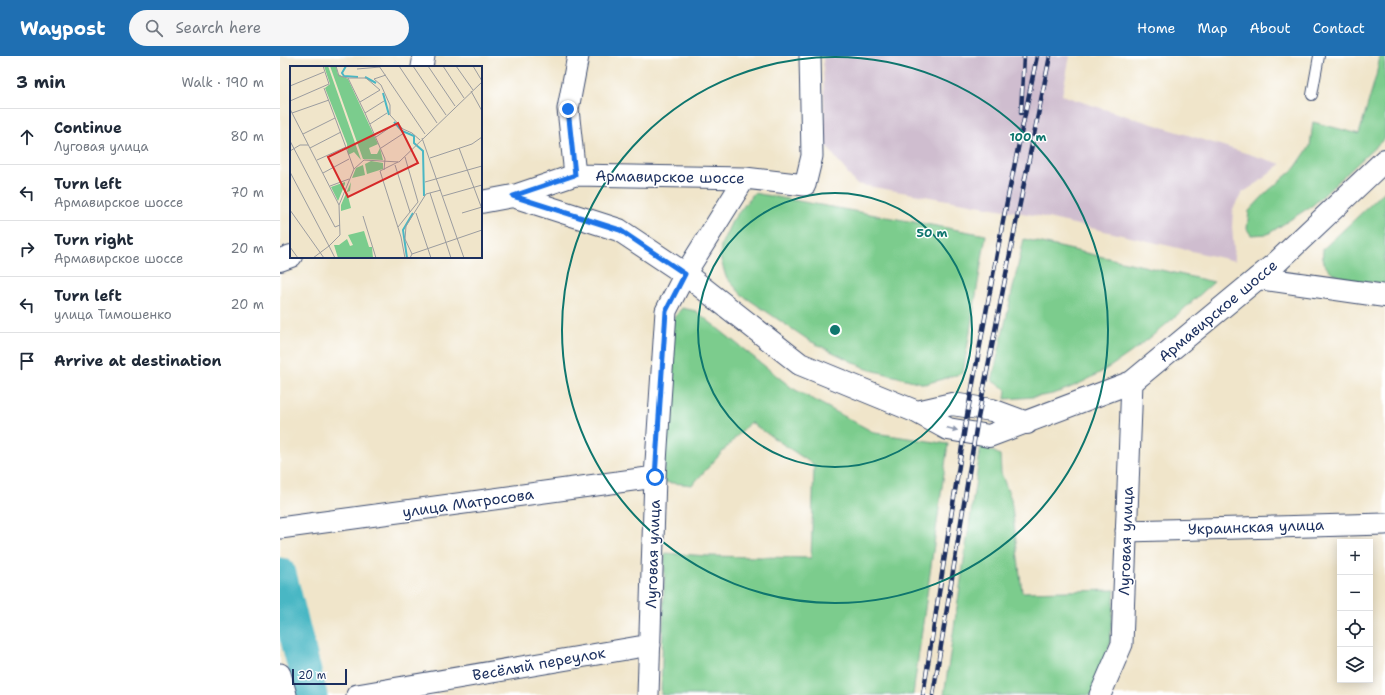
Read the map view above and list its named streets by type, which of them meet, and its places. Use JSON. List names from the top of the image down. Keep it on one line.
{"streets":{"main road":["Армавирское шоссе"],"street":["улица Матросова","Украинская улица","Луговая улица","Весёлый переулок"]},"crossings":[["Армавирское шоссе","Луговая улица"],["улица Матросова","Луговая улица"],["Украинская улица","Луговая улица"],["Луговая улица","Весёлый переулок"]],"scale_bar":"20 m","page":{"header":"Waypost","search":"Search here","nav":["Home","Map","About","Contact"],"heading":["3 min","Walk · 190 m"],"list":[["Continue","Луговая улица","80 m"],["Turn left","Армавирское шоссе","70 m"],["Turn right","Армавирское шоссе","20 m"],["Turn left","улица Тимошенко","20 m"],"Arrive at destination"],"map_buttons":["+","−"],"scale":"20 m"},"rings":["100 m","50 m"]}
